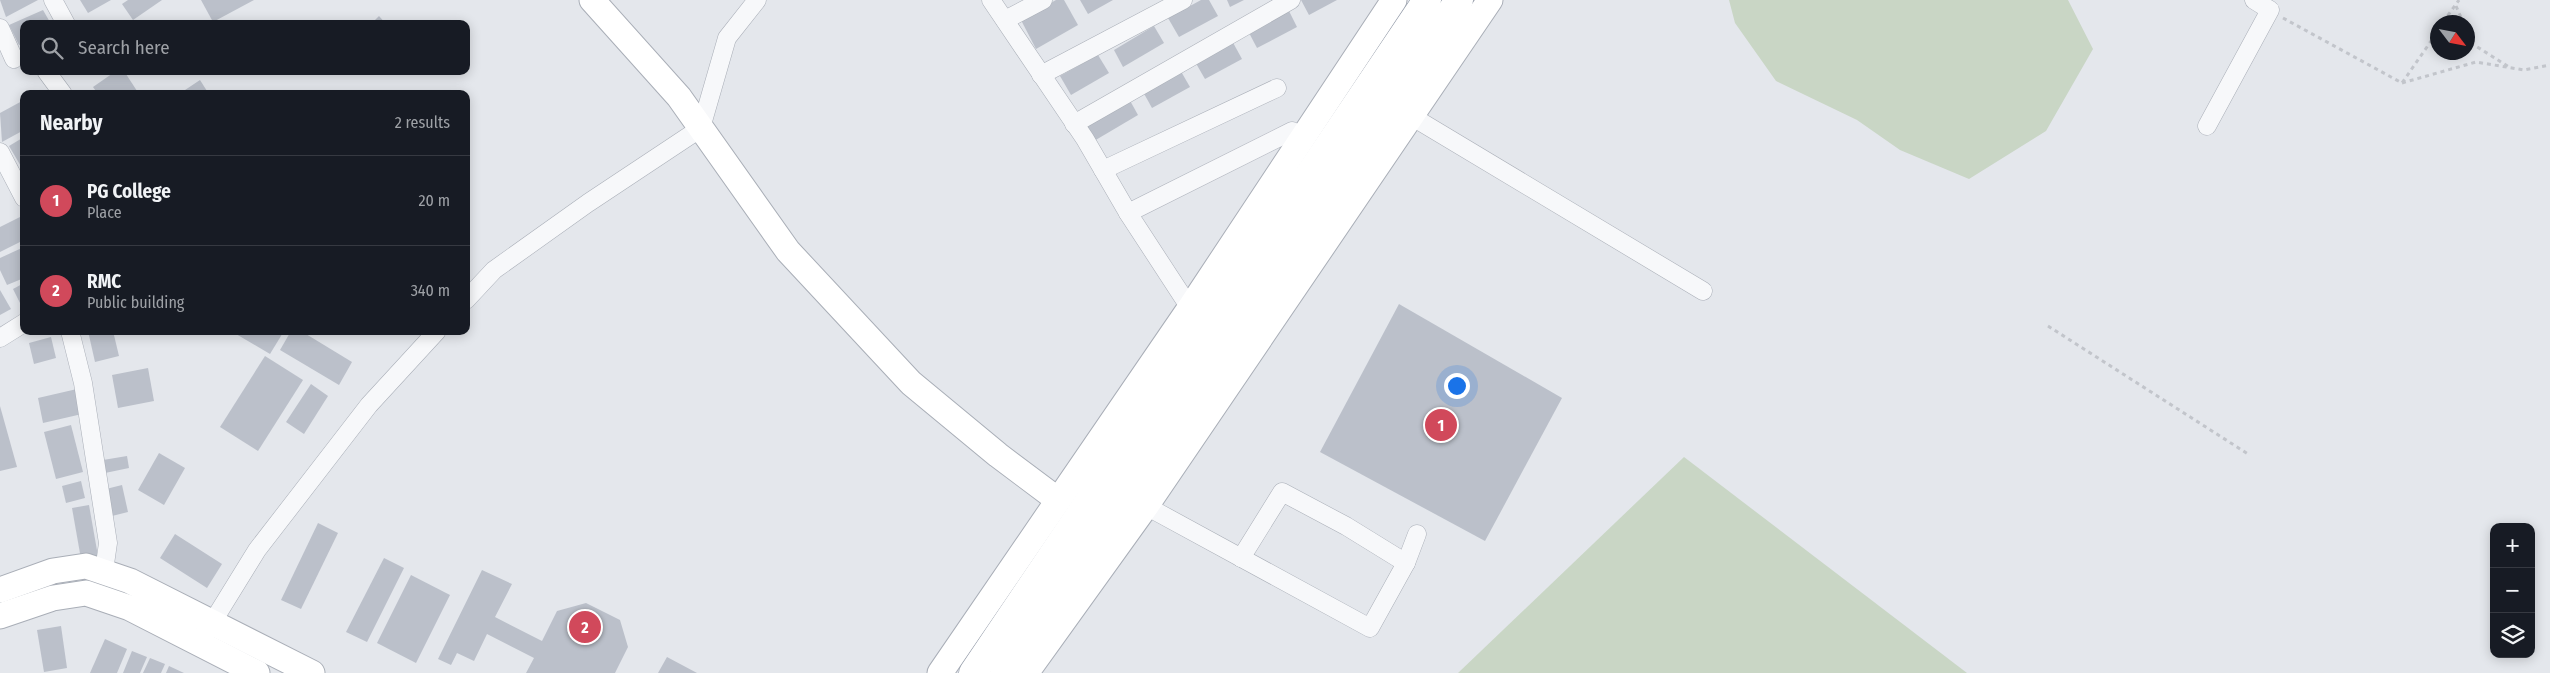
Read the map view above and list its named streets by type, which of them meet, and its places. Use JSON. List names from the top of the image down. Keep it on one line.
{"north":"bottom right","page":{"search":"Search here","heading":["Nearby","2 results"],"list":[{"mark":"1","name":"PG College","note":"Place","value":"20 m"},{"mark":"2","name":"RMC","note":"Public building","value":"340 m"}],"pins":["1","2"],"map_buttons":["+","−"]}}
